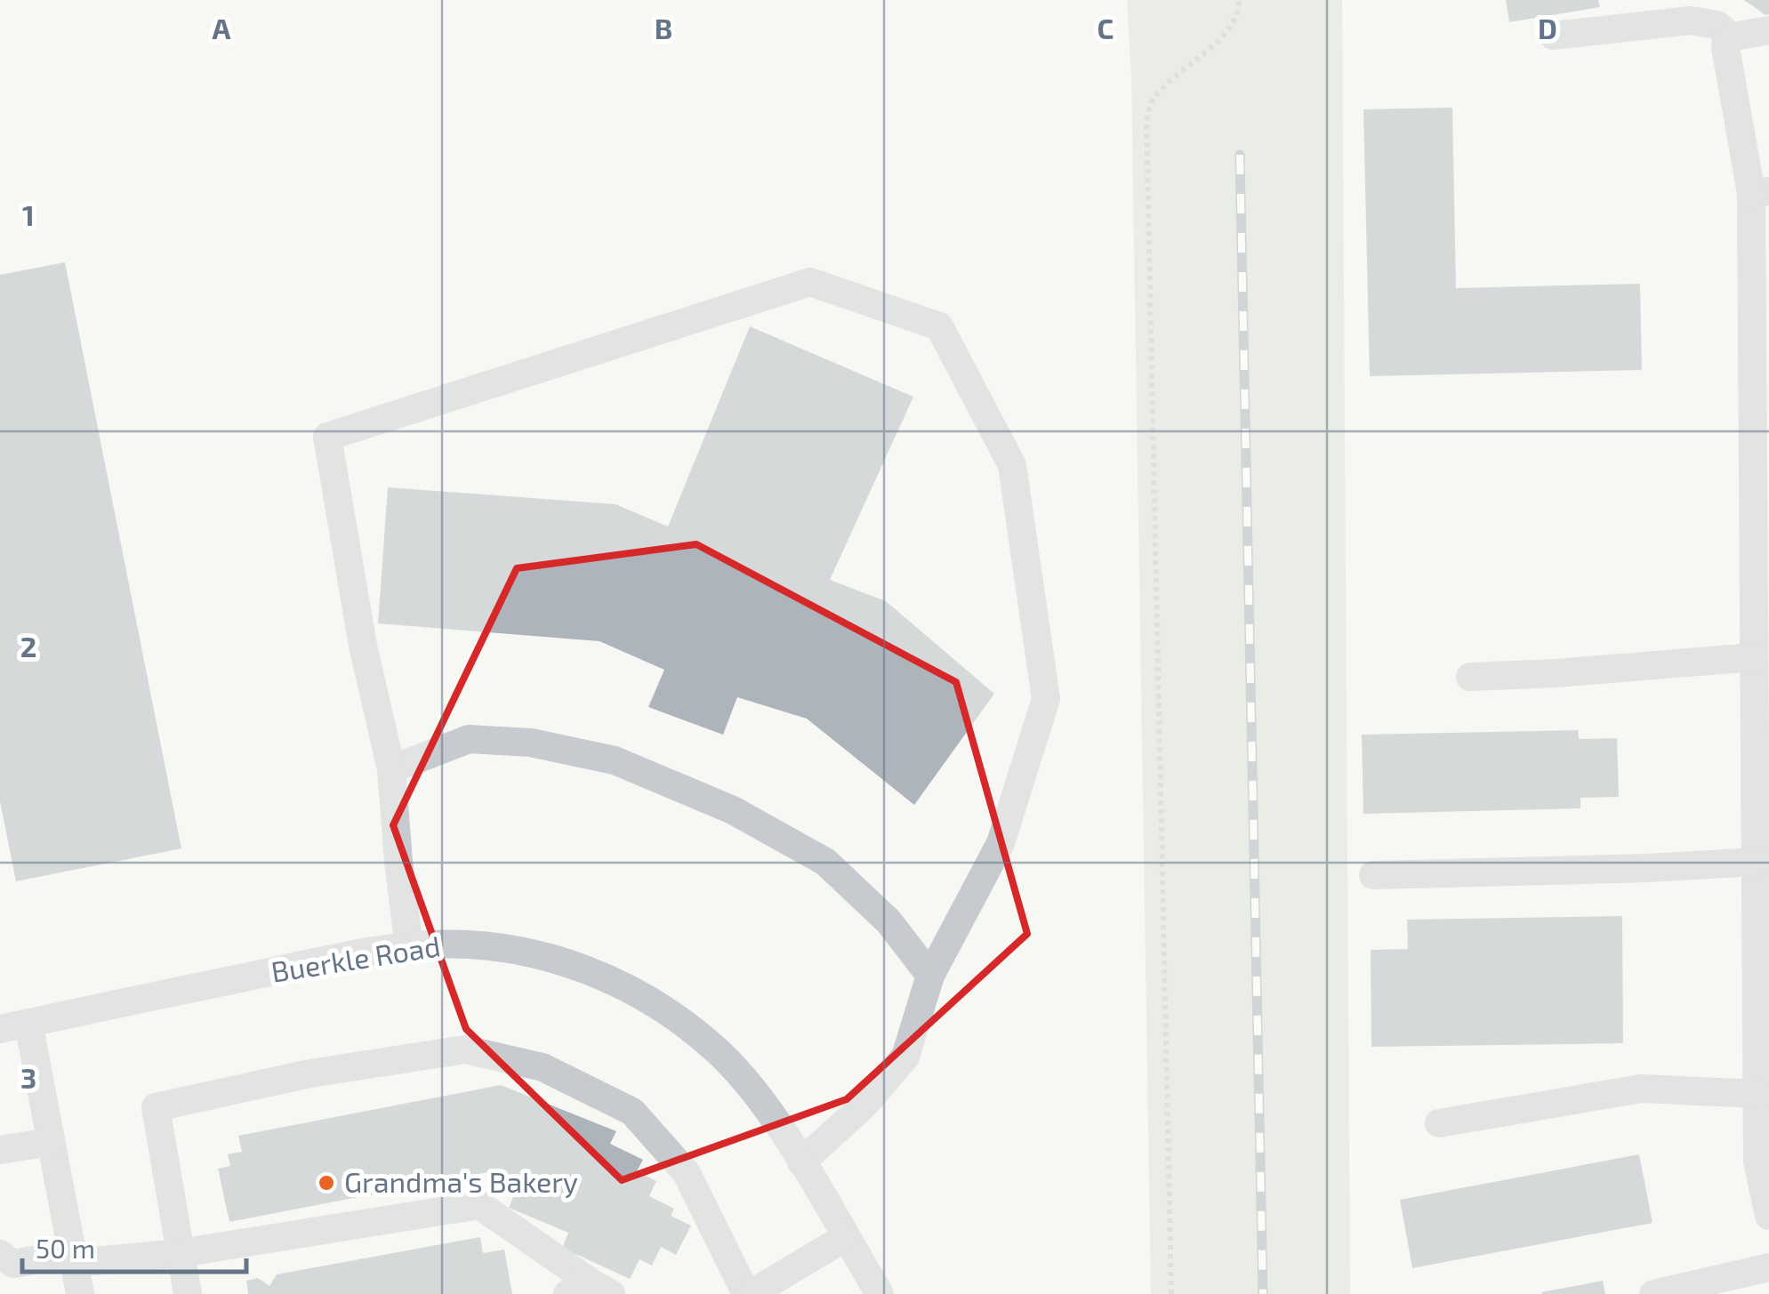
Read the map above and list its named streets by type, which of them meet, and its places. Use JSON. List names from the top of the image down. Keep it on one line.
{"streets":{"street":["Buerkle Road"]},"places":["Grandma's Bakery"],"scale_bar":"50 m","grid":{"columns":["A","B","C","D"],"rows":["1","2","3"]}}
